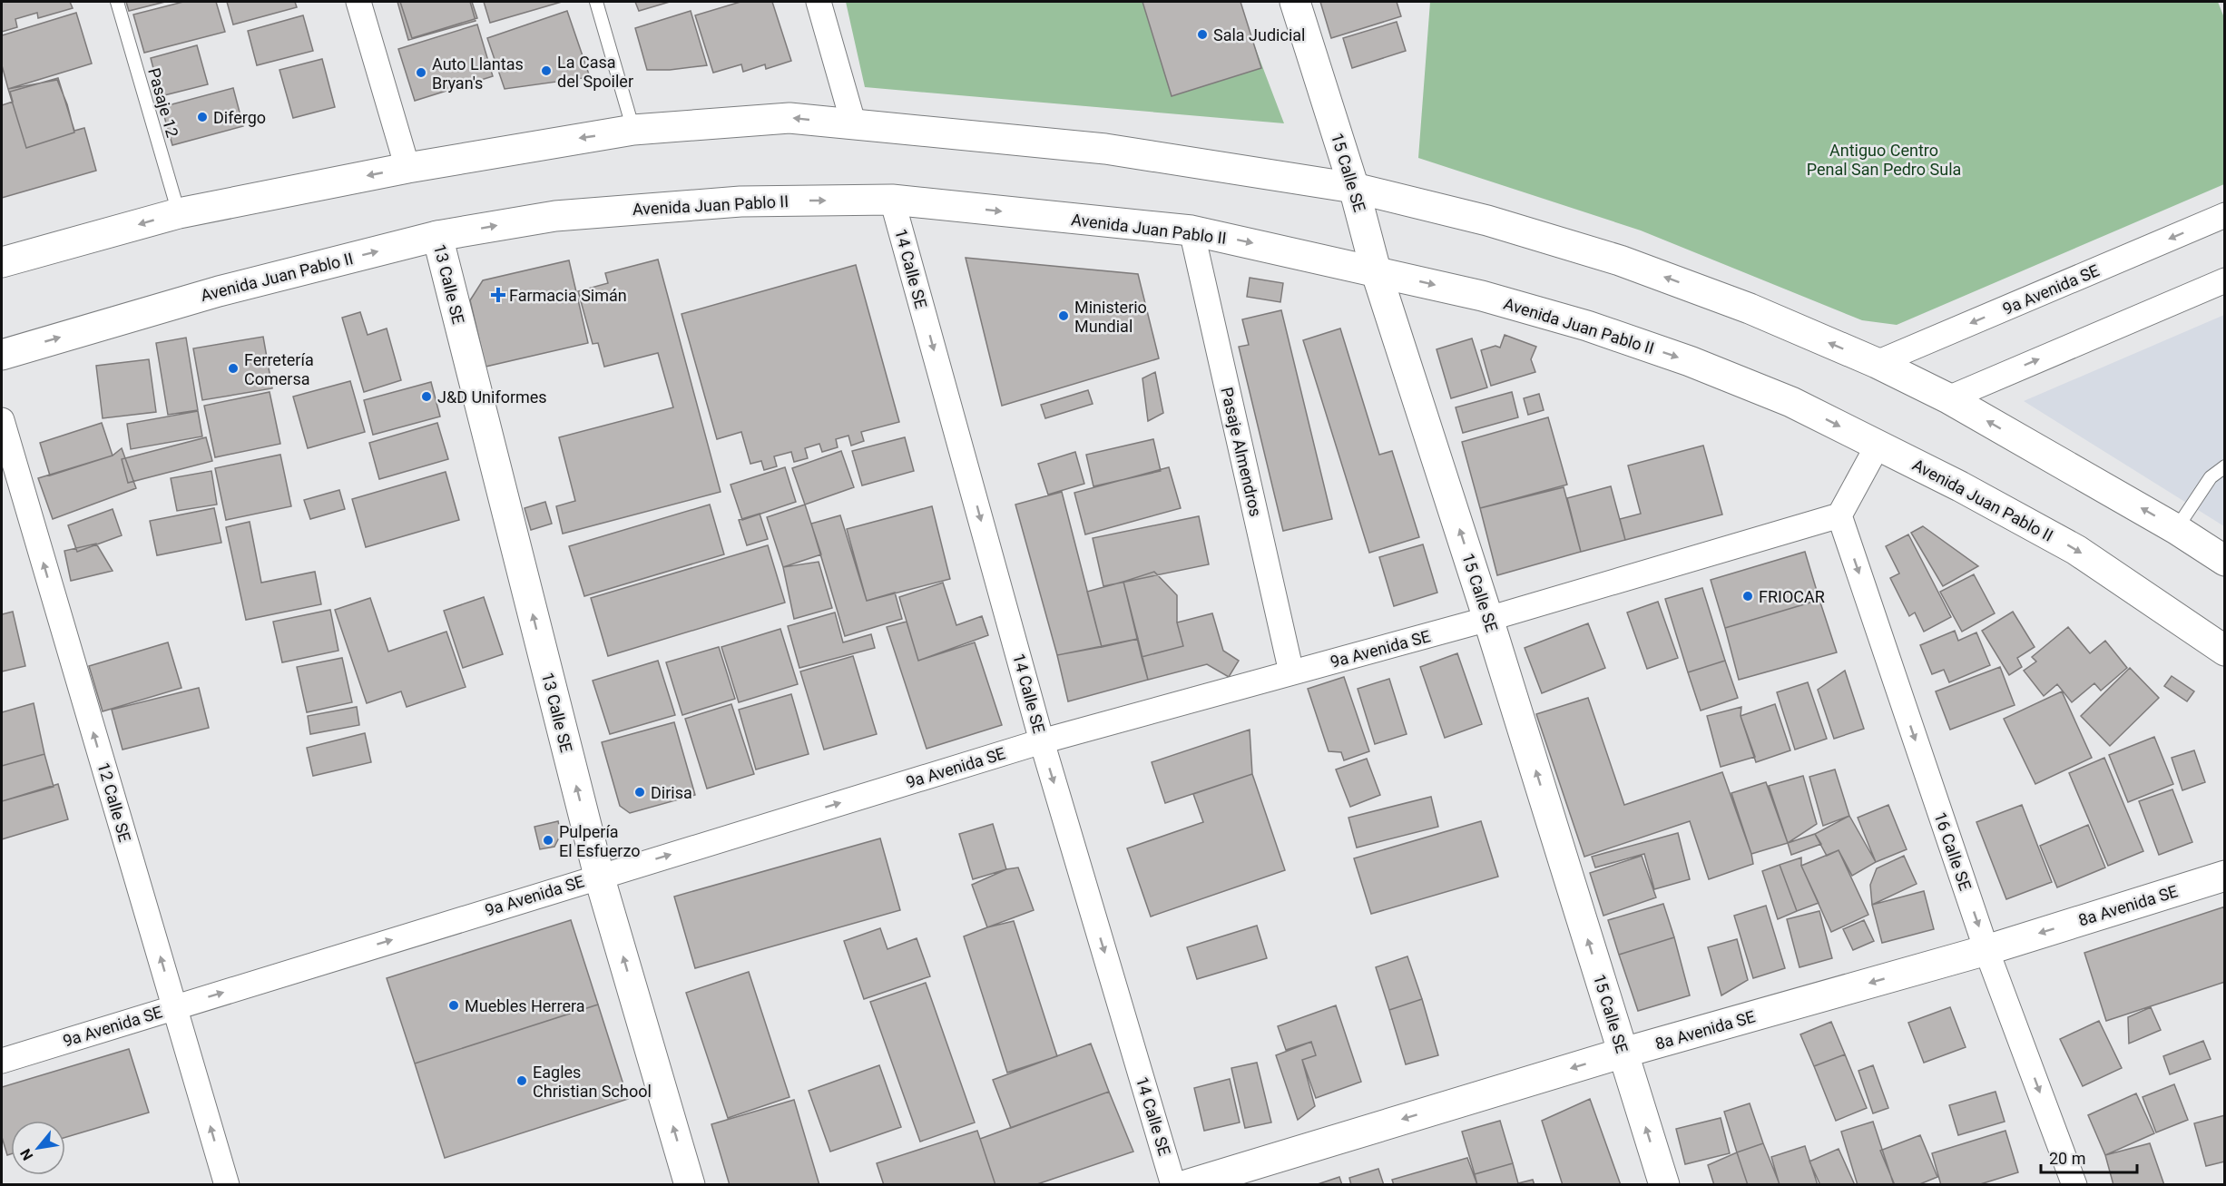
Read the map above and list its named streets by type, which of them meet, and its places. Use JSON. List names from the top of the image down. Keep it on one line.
{"streets":{"main road":["15 Calle SE","Avenida Juan Pablo II","13 Calle SE","8a Avenida SE"],"street":["14 Calle SE","9a Avenida SE","Pasaje Almendros","12 Calle SE","16 Calle SE"],"lane":["Pasaje 12"]},"crossings":[["15 Calle SE","Avenida Juan Pablo II"],["15 Calle SE","9a Avenida SE"],["15 Calle SE","8a Avenida SE"],["Avenida Juan Pablo II","14 Calle SE"],["Avenida Juan Pablo II","13 Calle SE"],["Avenida Juan Pablo II","Pasaje Almendros"],["14 Calle SE","9a Avenida SE"],["13 Calle SE","9a Avenida SE"],["9a Avenida SE","Pasaje Almendros"],["9a Avenida SE","12 Calle SE"],["9a Avenida SE","16 Calle SE"],["16 Calle SE","8a Avenida SE"]],"one_way":["15 Calle SE","14 Calle SE","13 Calle SE","12 Calle SE","16 Calle SE","8a Avenida SE"],"parks":["Antiguo Centro Penal San Pedro Sula"],"places":{"other":["Sala Judicial","La Casa del Spoiler","Auto Llantas Bryan's","Difergo","Ministerio Mundial","Ferretería Comersa","J&D Uniformes","FRIOCAR","Dirisa","Pulpería El Esfuerzo","Muebles Herrera","Eagles Christian School"],"health":["Farmacia Simán"]},"scale_bar":"20 m","north":"bottom left"}
